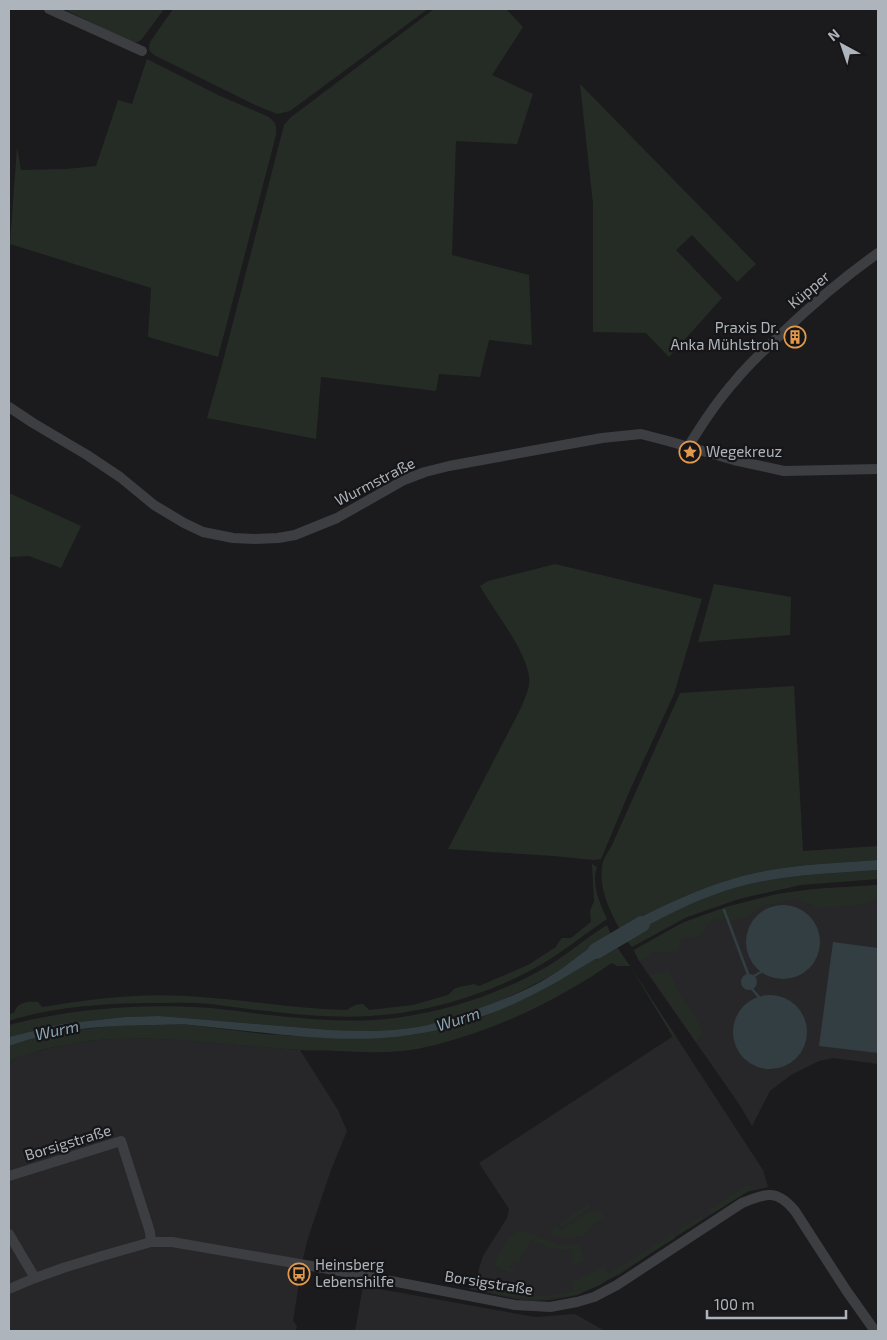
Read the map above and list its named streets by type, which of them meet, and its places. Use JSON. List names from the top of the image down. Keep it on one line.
{"streets":{"street":["Küpper","Wurmstraße","Borsigstraße"]},"crossings":[["Küpper","Wurmstraße"]],"water":["Wurm"],"places":{"building":["Praxis Dr. Anka Mühlstroh"],"place":["Wegekreuz"],"bus stop":["Heinsberg Lebenshilfe"]},"scale_bar":"100 m","north":"top left"}
